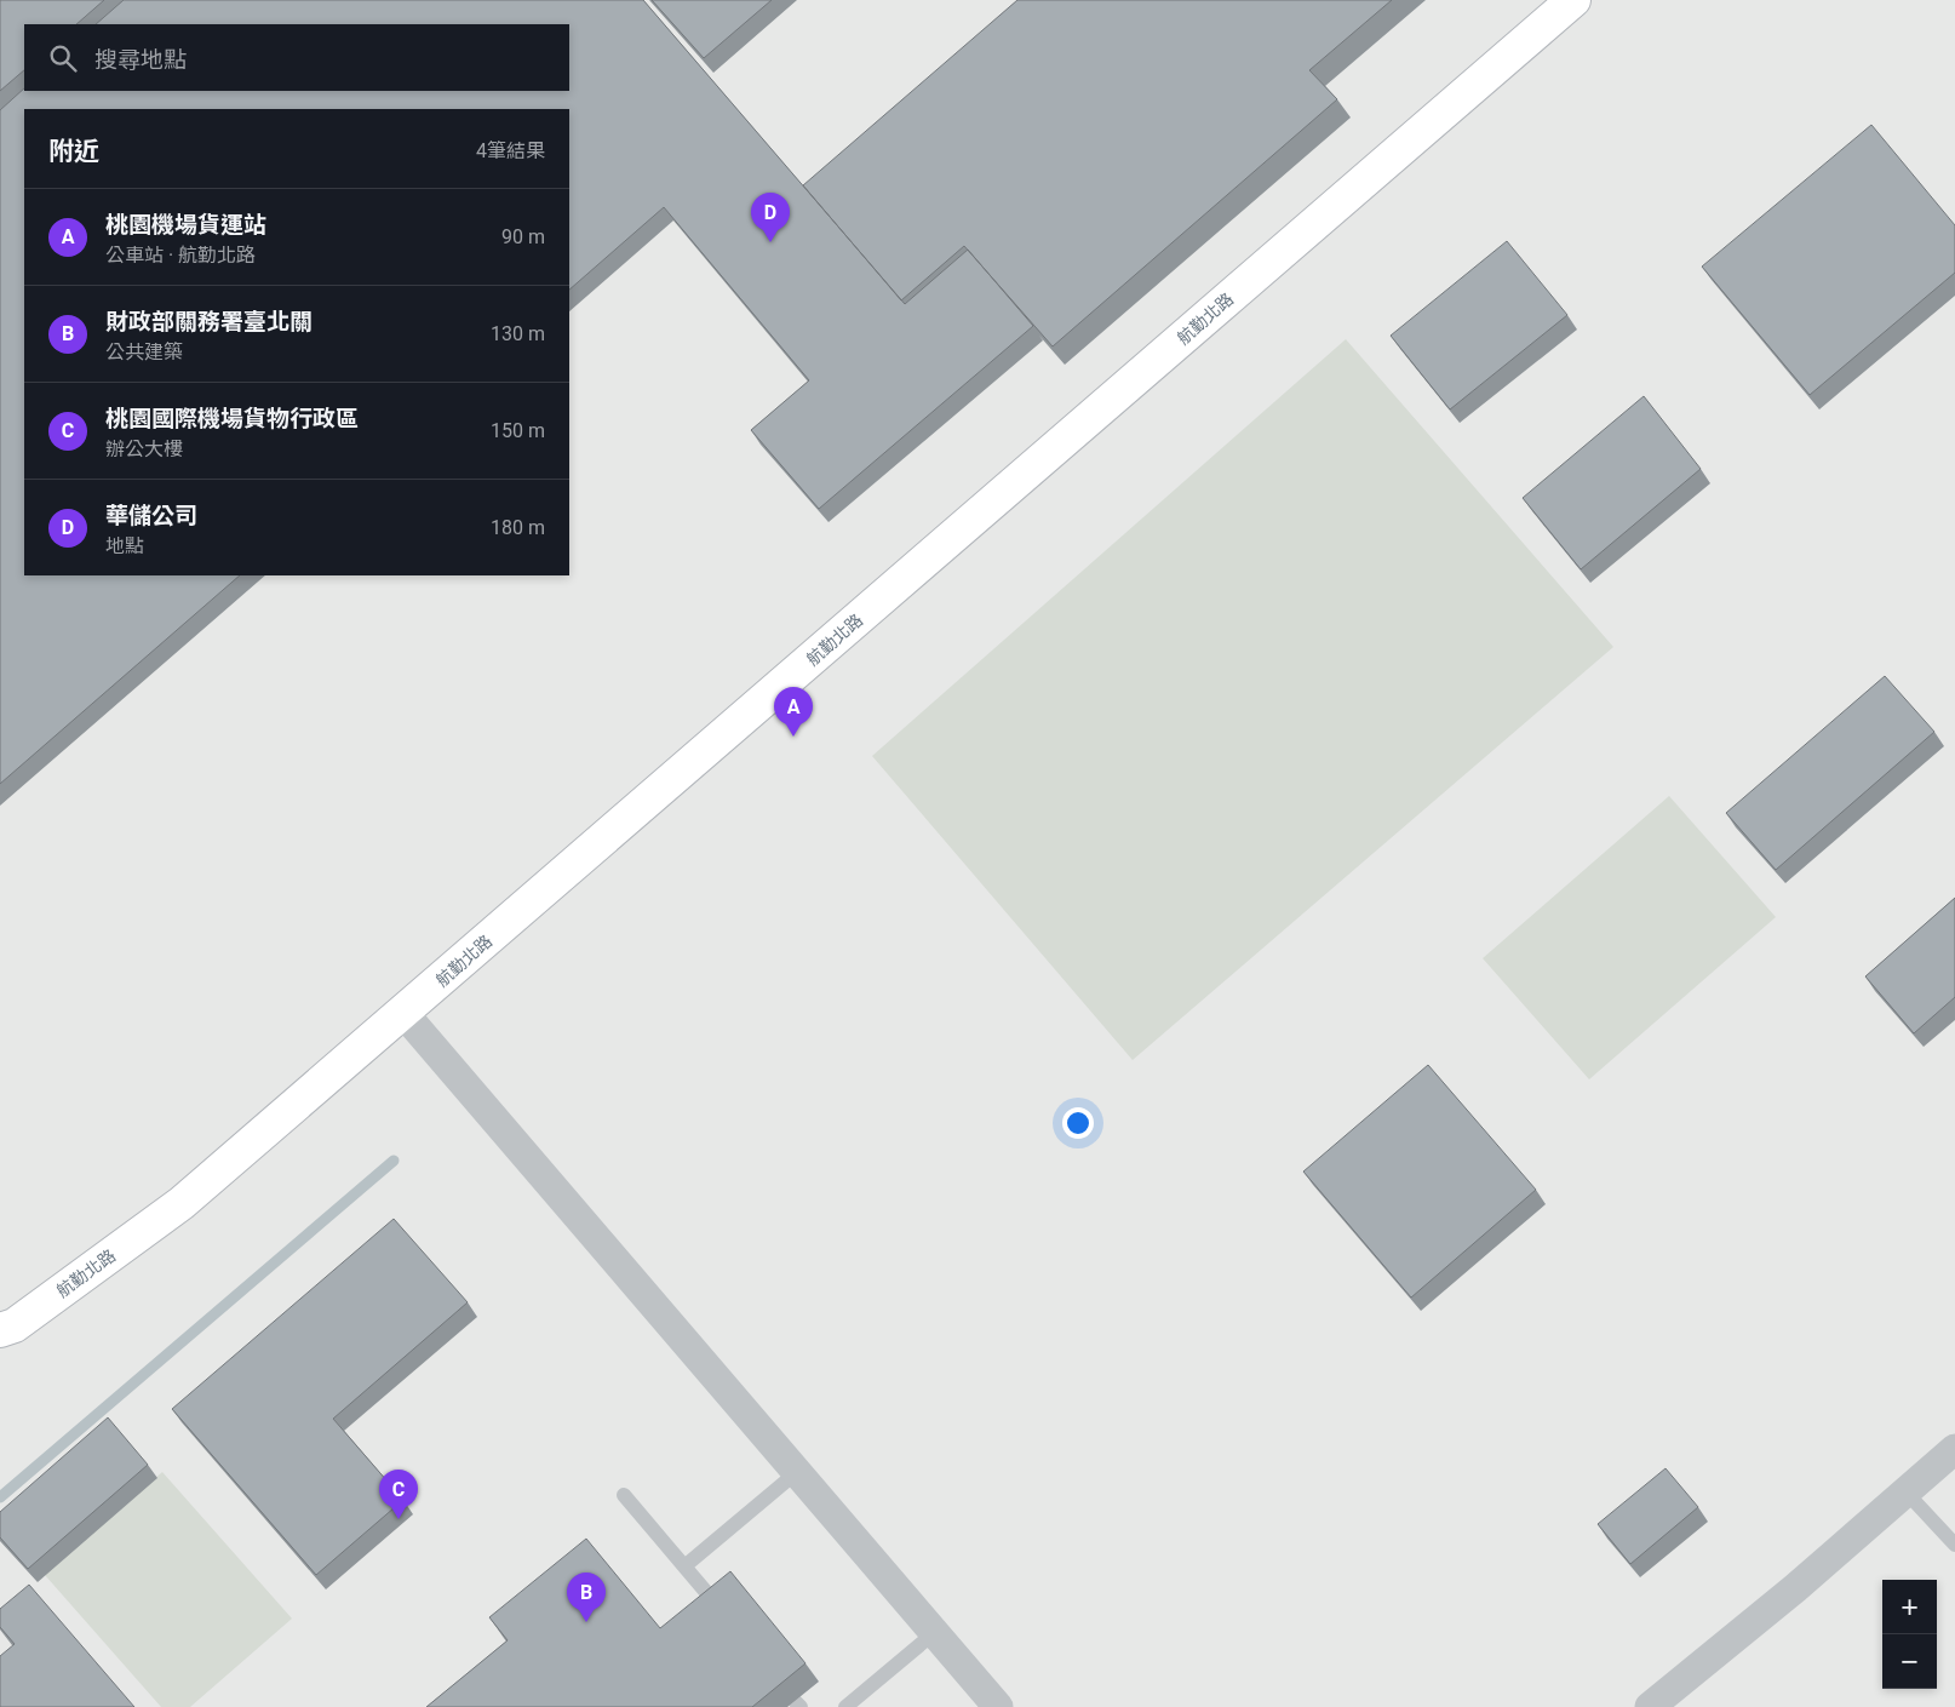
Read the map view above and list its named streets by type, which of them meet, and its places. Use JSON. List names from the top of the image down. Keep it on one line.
{"streets":{"street":["航勤北路"]},"page":{"search":"搜尋地點","heading":["附近","4筆結果"],"list":[{"mark":"A","name":"桃園機場貨運站","note":"公車站 · 航勤北路","value":"90 m"},{"mark":"B","name":"財政部關務署臺北關","note":"公共建築","value":"130 m"},{"mark":"C","name":"桃園國際機場貨物行政區","note":"辦公大樓","value":"150 m"},{"mark":"D","name":"華儲公司","note":"地點","value":"180 m"}],"pins":["D","A","C","B"],"map_buttons":["+","−"]}}
